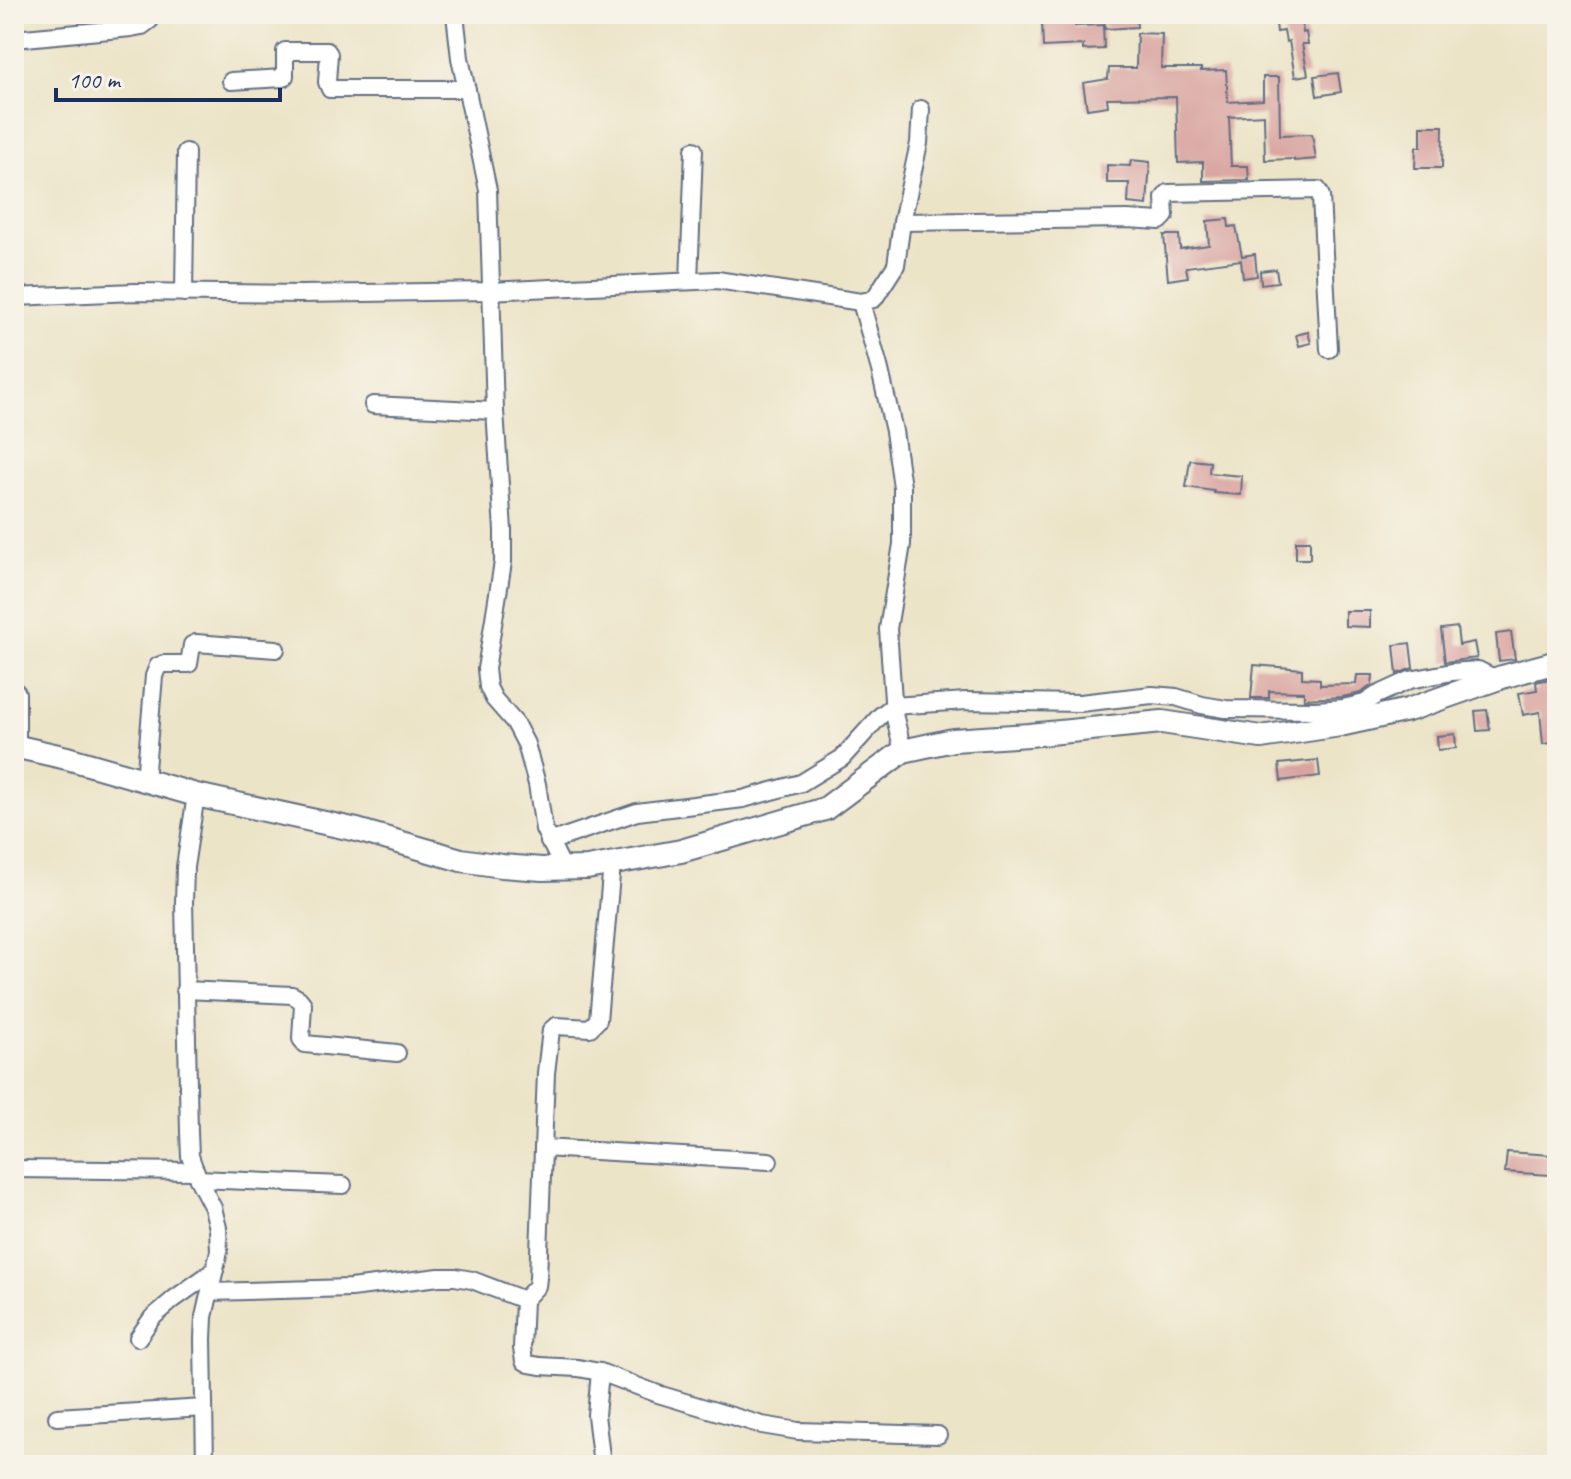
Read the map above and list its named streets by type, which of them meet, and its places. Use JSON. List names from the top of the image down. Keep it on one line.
{"scale_bar":"100 m"}
